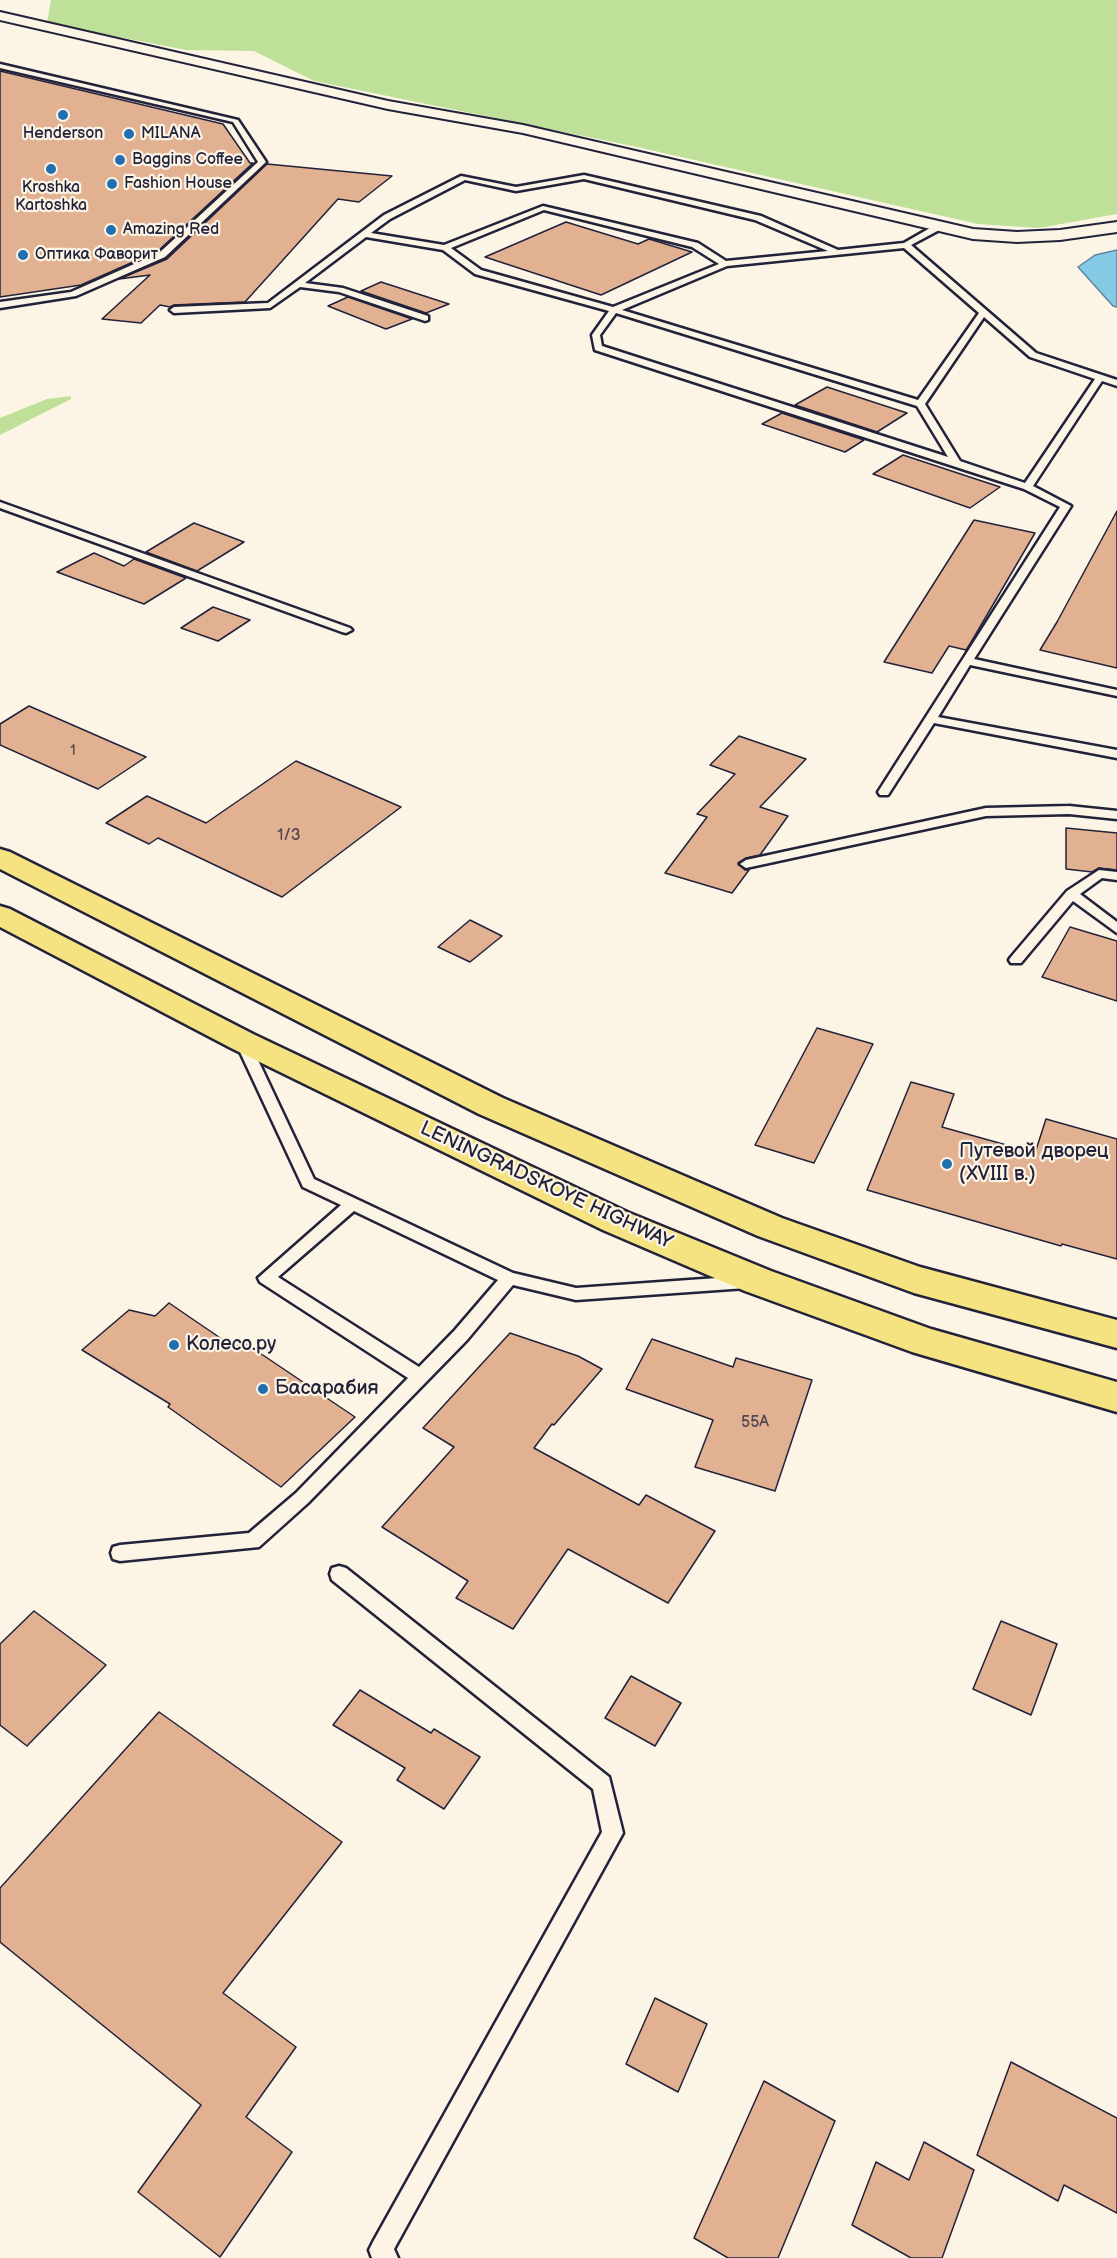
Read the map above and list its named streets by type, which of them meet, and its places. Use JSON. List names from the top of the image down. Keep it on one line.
{"streets":{"highway":["LENINGRADSKOYE HIGHWAY"]},"places":["Henderson","MILANA","Baggins Coffee","Kroshka Kartoshka","Fashion House","Amazing Red","Оптика Фаворит","Путевой дворец (XVIII в.)","Колесо.ру","Басарабия"],"house_numbers":["1","1/3","55А"]}
